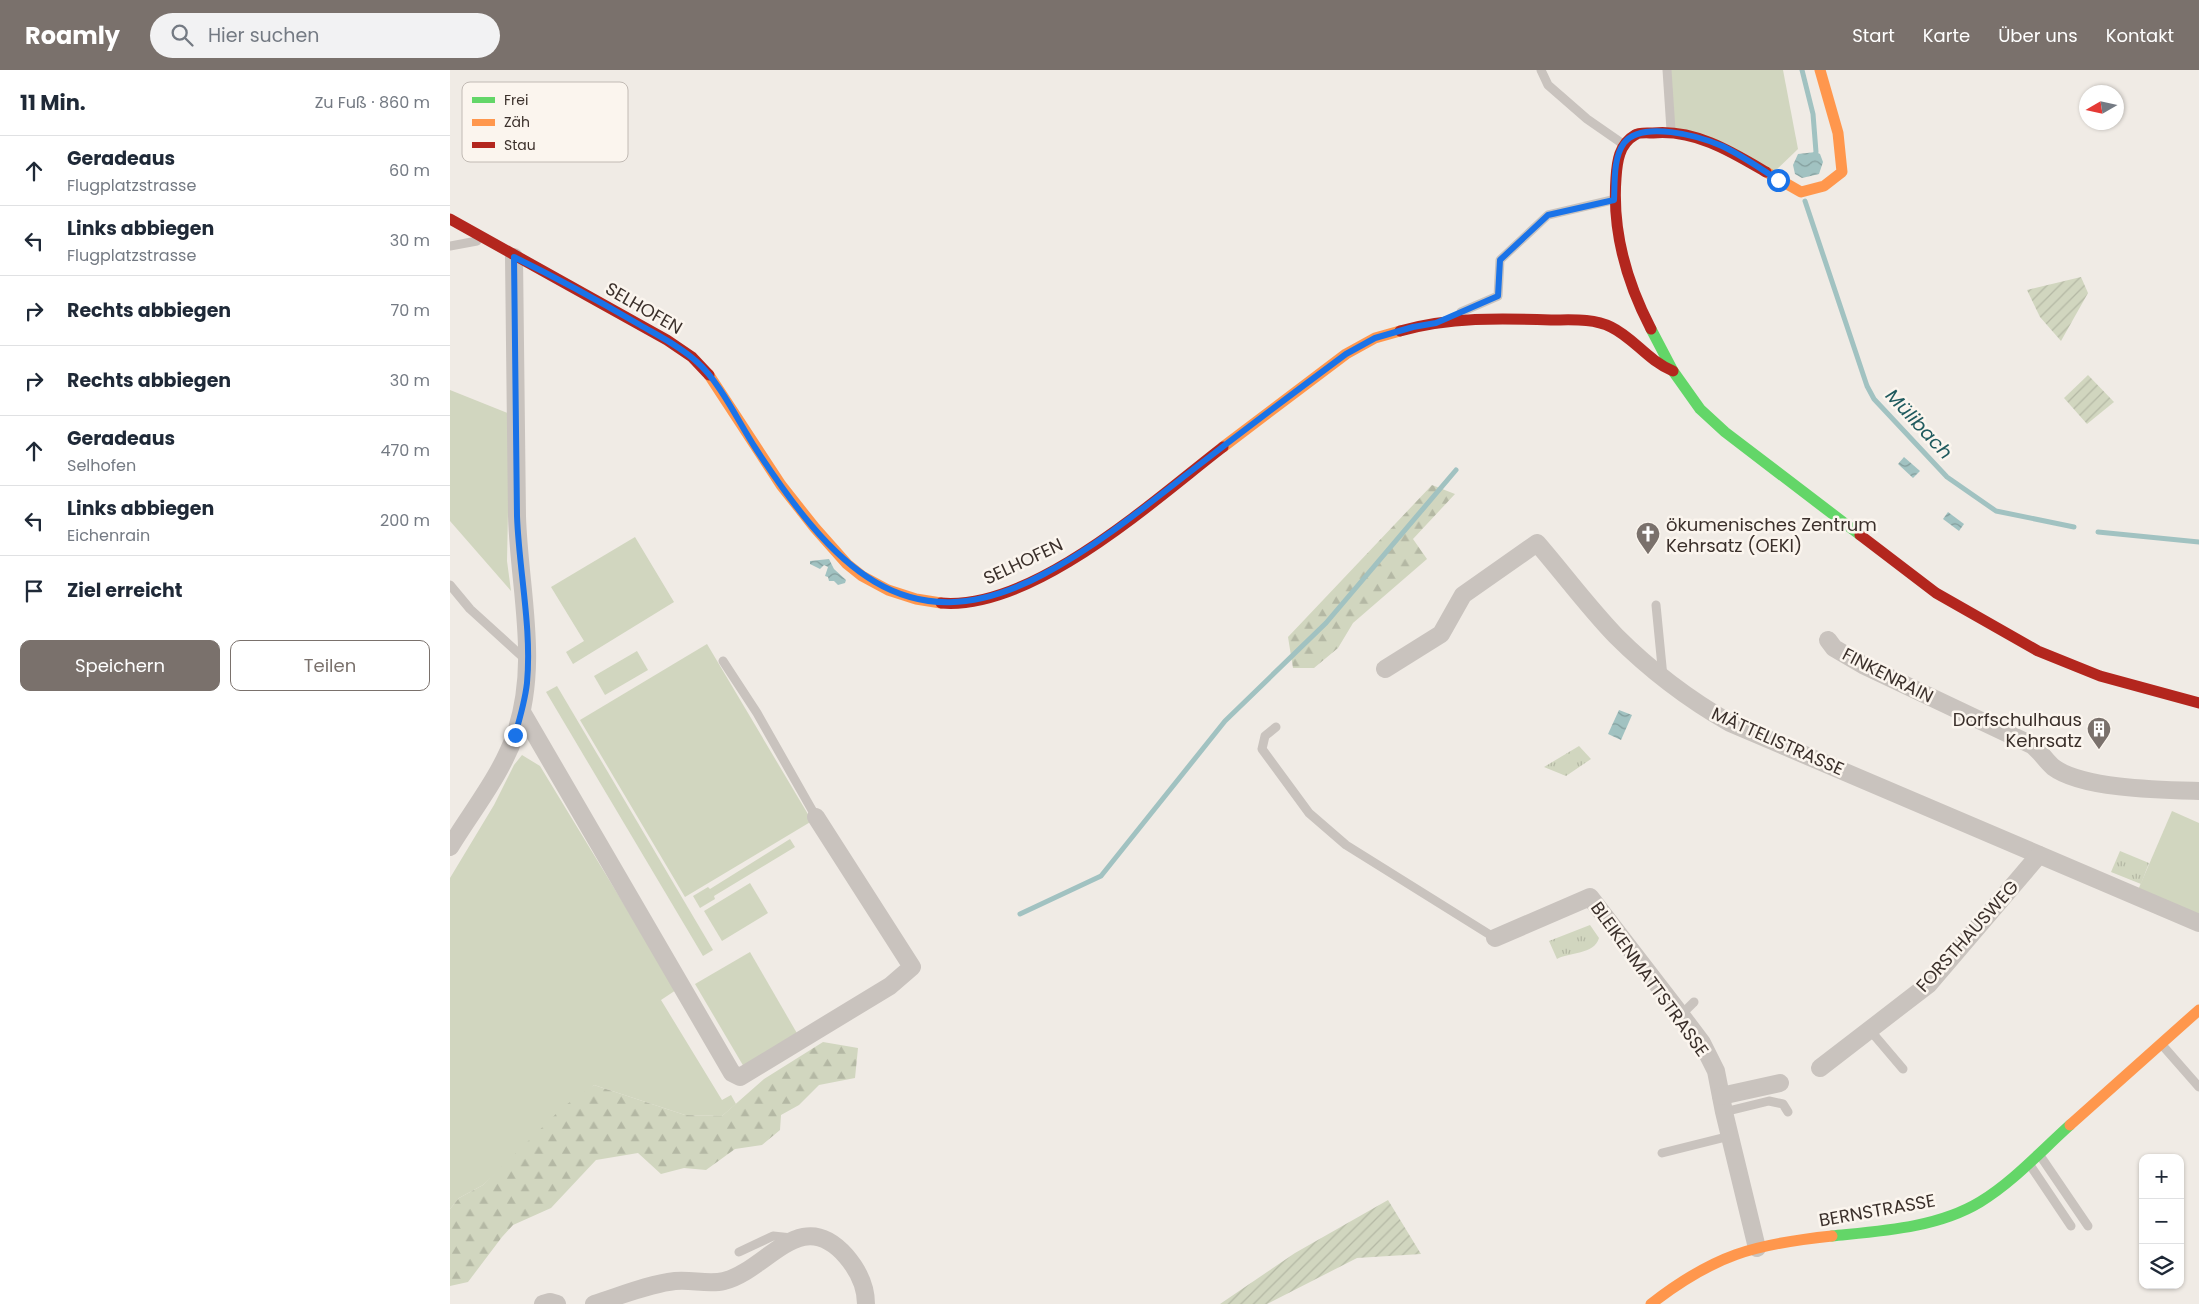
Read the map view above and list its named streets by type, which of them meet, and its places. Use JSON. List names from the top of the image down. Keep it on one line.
{"streets":{"street":["SELHOFEN","FINKENRAIN","MÄTTELISTRASSE","FORSTHAUSWEG","BLEIKENMATTSTRASSE","BERNSTRASSE"]},"crossings":[["MÄTTELISTRASSE","FORSTHAUSWEG"],["BLEIKENMATTSTRASSE","BERNSTRASSE"]],"water":["Mülibach"],"places":{"church":["ökumenisches Zentrum Kehrsatz (OEKI)"],"building":["Dorfschulhaus Kehrsatz"]},"legend":["Frei","Zäh","Stau"],"north":"left","page":{"header":"Roamly","search":"Hier suchen","nav":["Start","Karte","Über uns","Kontakt"],"heading":["11 Min.","Zu Fuß · 860 m"],"list":[["Geradeaus","Flugplatzstrasse","60 m"],["Links abbiegen","Flugplatzstrasse","30 m"],["Rechts abbiegen","70 m"],["Rechts abbiegen","30 m"],["Geradeaus","Selhofen","470 m"],["Links abbiegen","Eichenrain","200 m"],"Ziel erreicht"],"buttons":["Speichern","Teilen"],"map_buttons":["+","−"]}}
